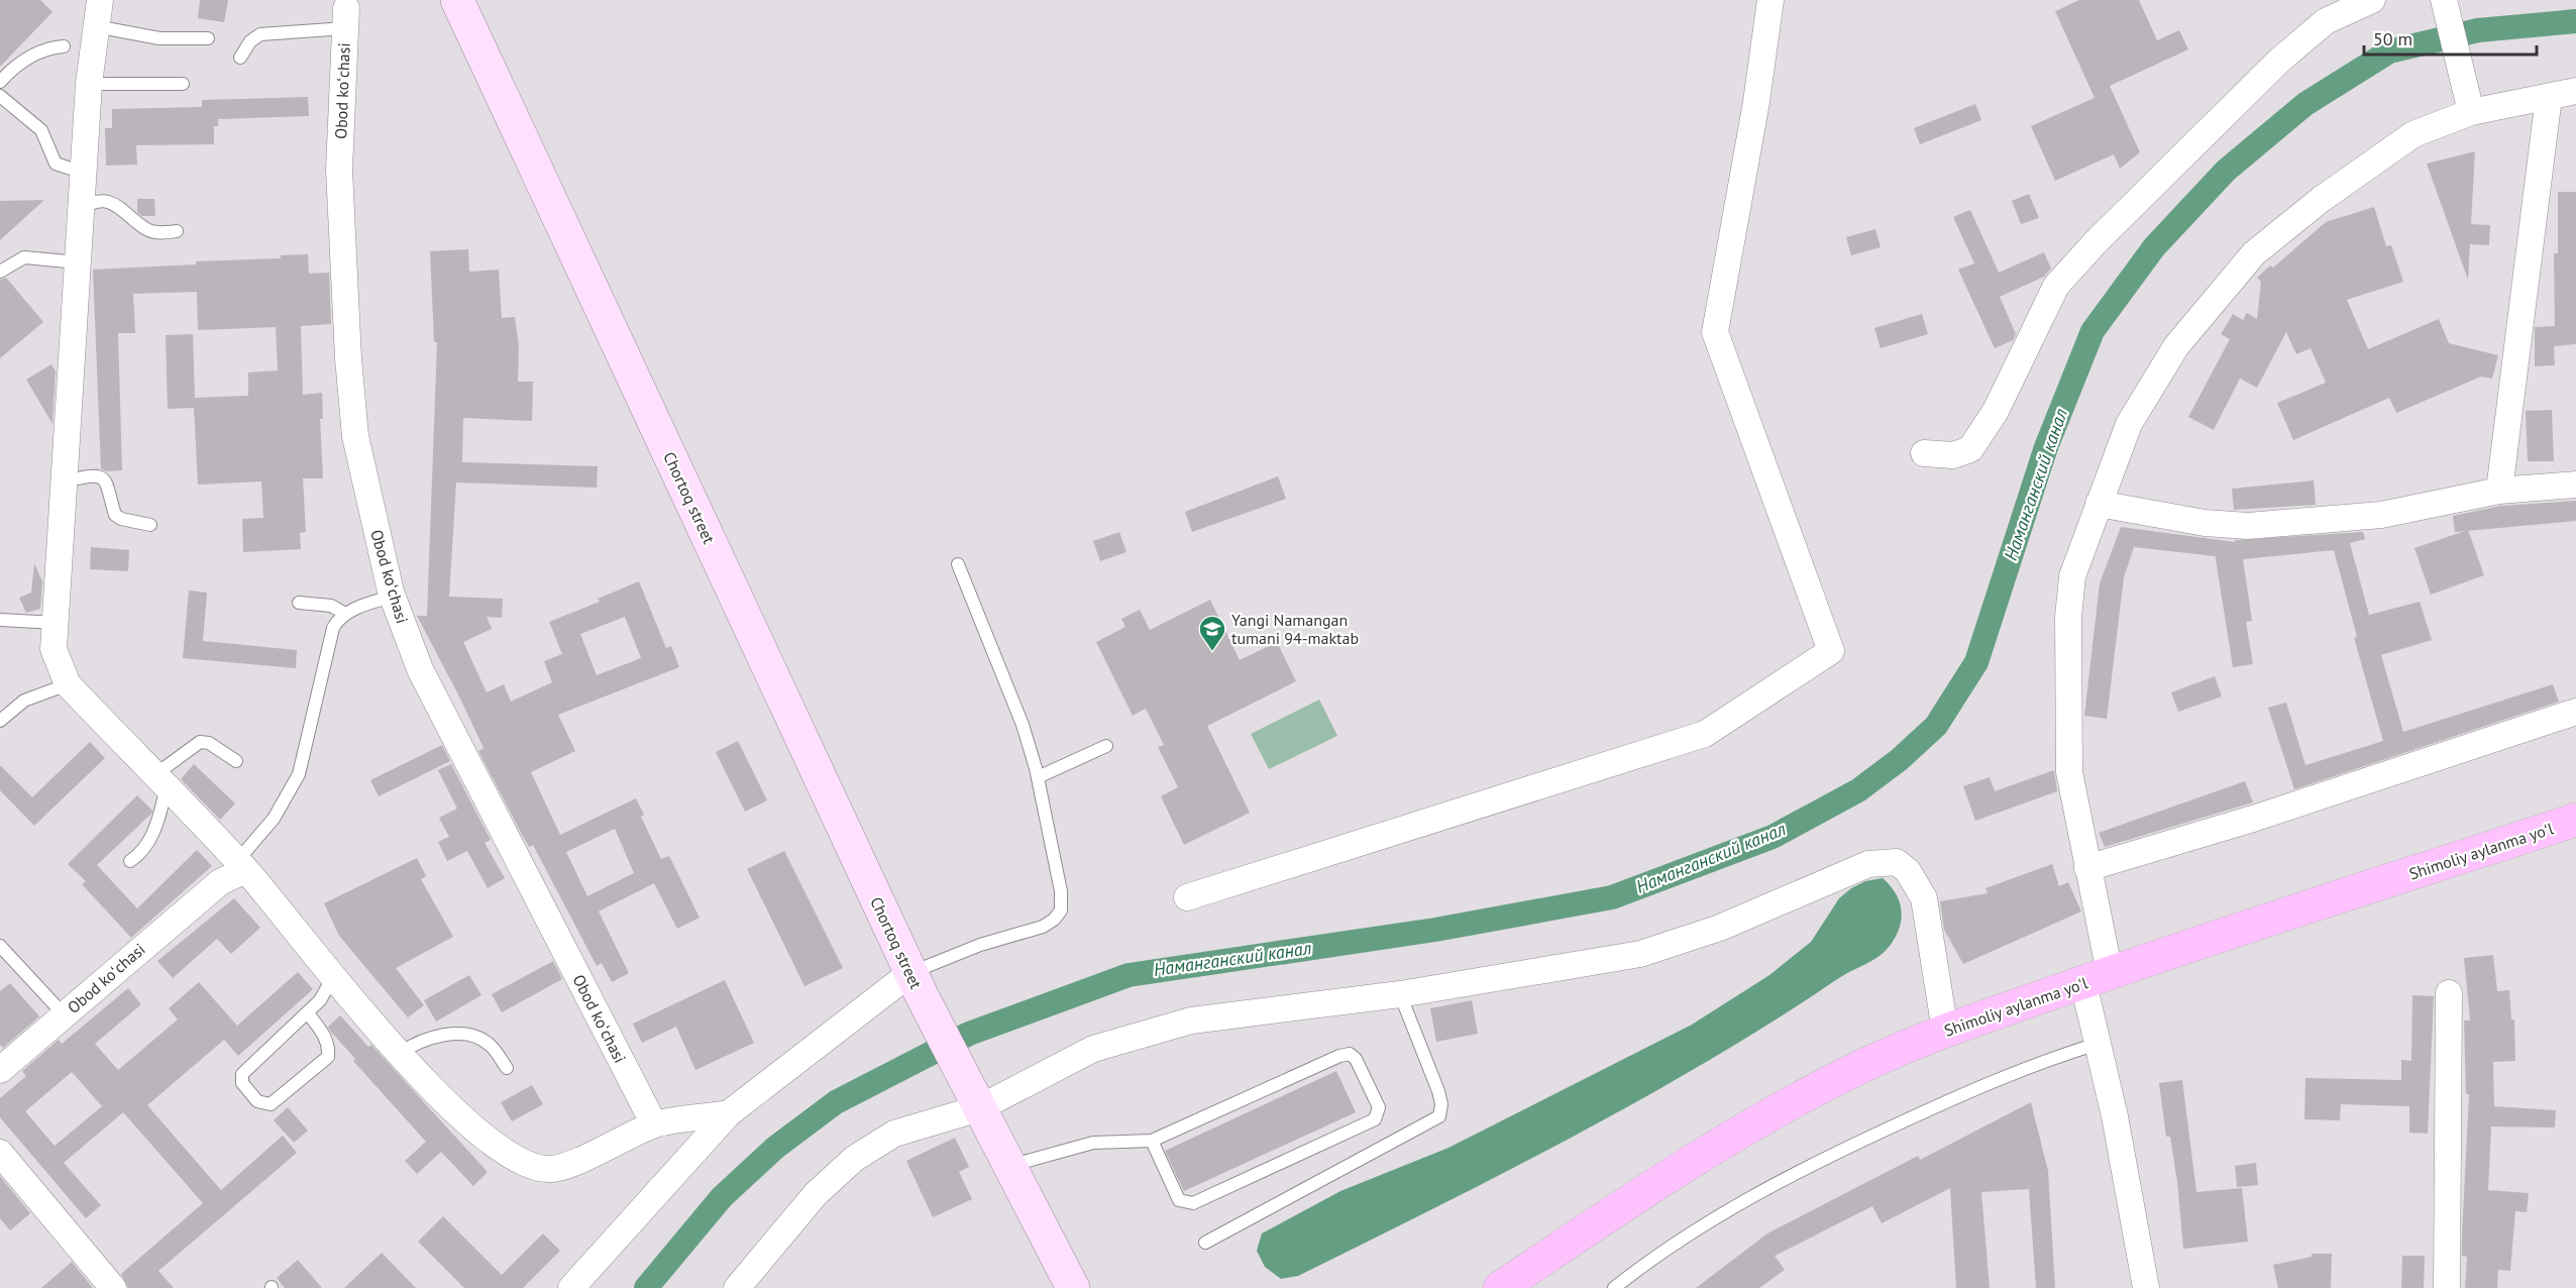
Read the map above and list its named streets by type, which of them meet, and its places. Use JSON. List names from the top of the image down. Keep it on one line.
{"streets":{"main road":["Chortoq street","Shimoliy aylanma yoʻl"],"street":["Obod koʻchasi"]},"water":["Наманганский канал"],"places":{"school or university":["Yangi Namangan tumani 94-maktab"]},"scale_bar":"50 m"}
